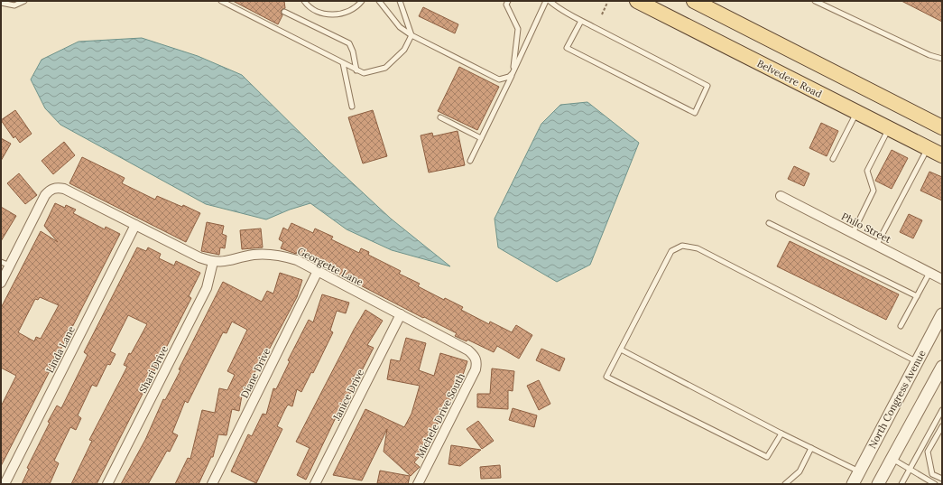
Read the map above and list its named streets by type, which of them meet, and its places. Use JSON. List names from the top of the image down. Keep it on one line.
{"streets":{"main road":["Belvedere Road"],"street":["Philo Street","Georgette Lane","Linda Lane","Shari Drive","Diane Drive","Janice Drive","North Congress Avenue","Michele Drive South"]},"crossings":[["Georgette Lane","Linda Lane"],["Georgette Lane","Shari Drive"],["Georgette Lane","Diane Drive"],["Georgette Lane","Janice Drive"],["Georgette Lane","Michele Drive South"]]}
